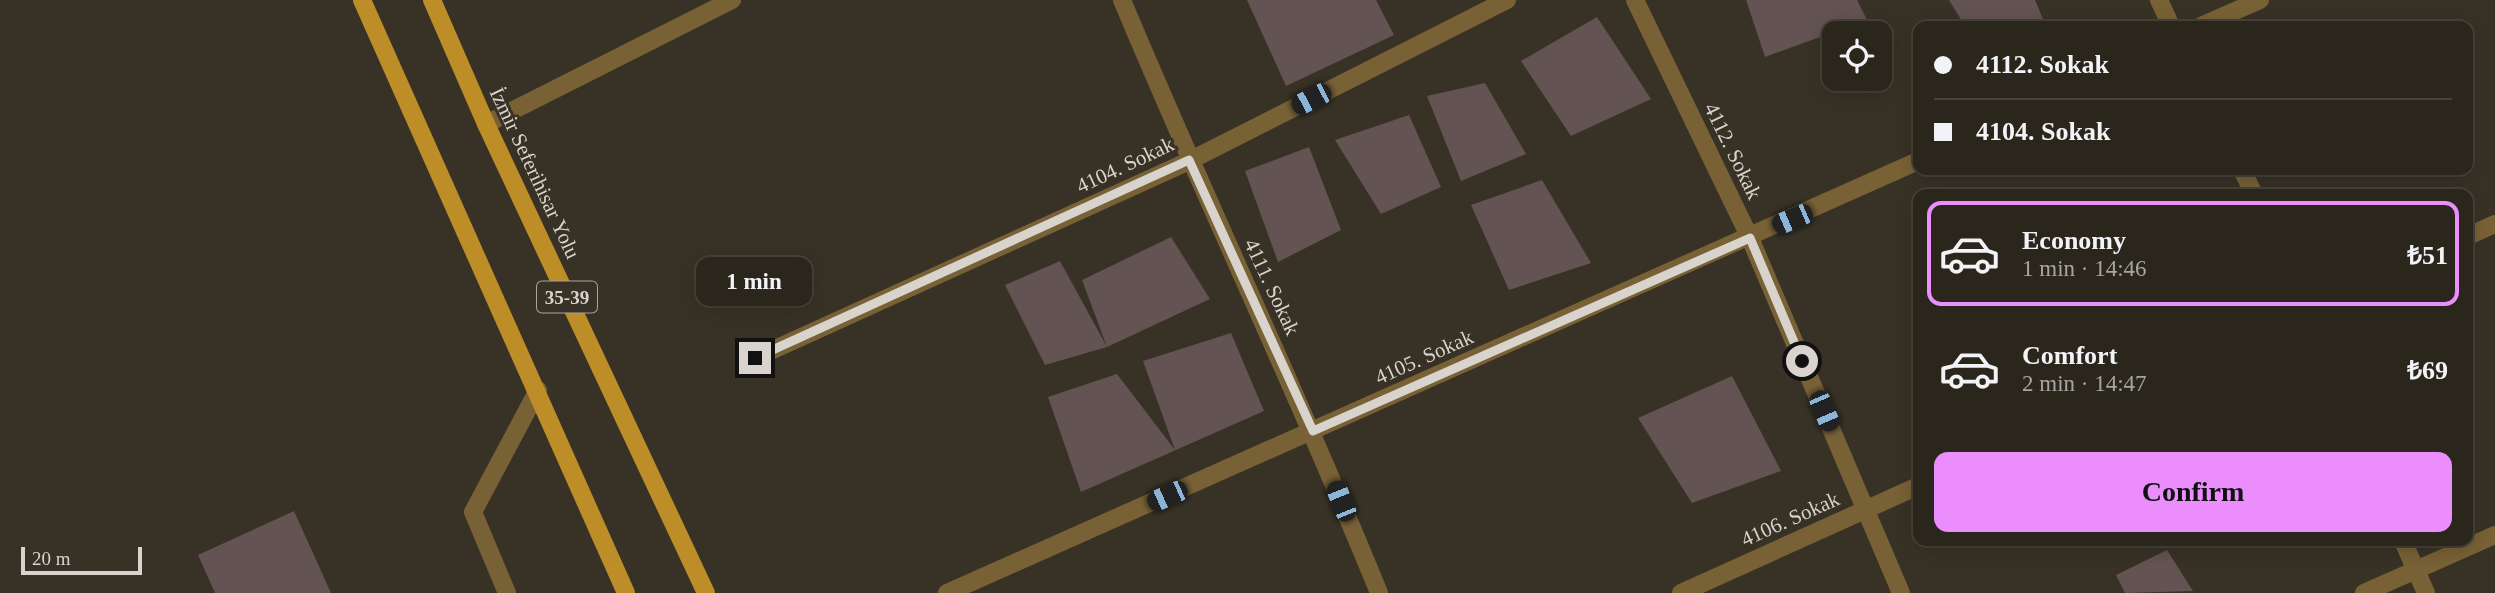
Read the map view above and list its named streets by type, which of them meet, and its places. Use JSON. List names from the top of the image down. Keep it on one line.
{"streets":{"main road":["İzmir Seferihisar Yolu","35-39"],"street":["4112. Sokak","4104. Sokak","4111. Sokak","4105. Sokak","4106. Sokak"]},"crossings":[["4112. Sokak","4105. Sokak"],["4112. Sokak","4106. Sokak"],["4104. Sokak","4111. Sokak"],["4111. Sokak","4105. Sokak"]],"scale_bar":"20 m","page":{"banner":["4112. Sokak","4104. Sokak"],"list":[{"name":"Economy","note":"1 min · 14:46","value":"₺51"},{"name":"Comfort","note":"2 min · 14:47","value":"₺69"}],"bubble":"1 min","buttons":"Confirm","scale":"20 m"}}
